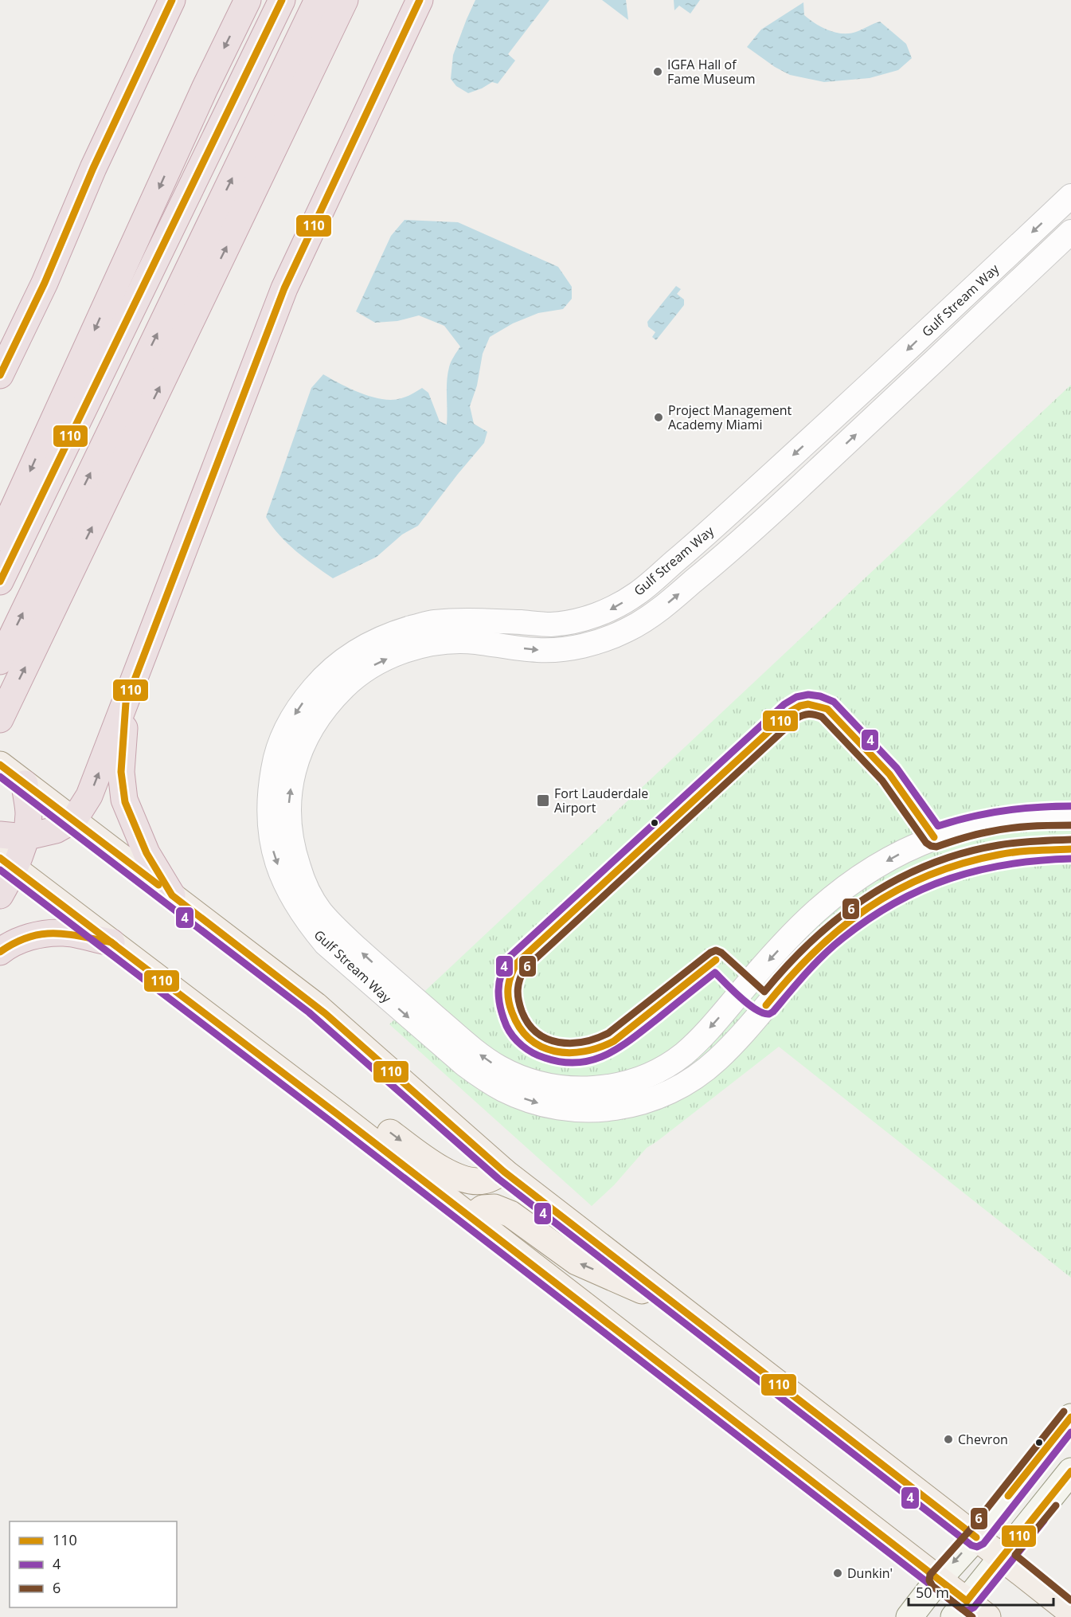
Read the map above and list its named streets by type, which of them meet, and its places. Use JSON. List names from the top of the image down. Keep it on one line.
{"streets":{"street":["Gulf Stream Way"]},"places":{"other":["IGFA Hall of Fame Museum","Project Management Academy Miami","Chevron","Dunkin'"],"transit":["Fort Lauderdale Airport"]},"lines":["transit line 110","transit line 4","transit line 6"],"legend":["110","4","6"],"scale_bar":"50 m"}
